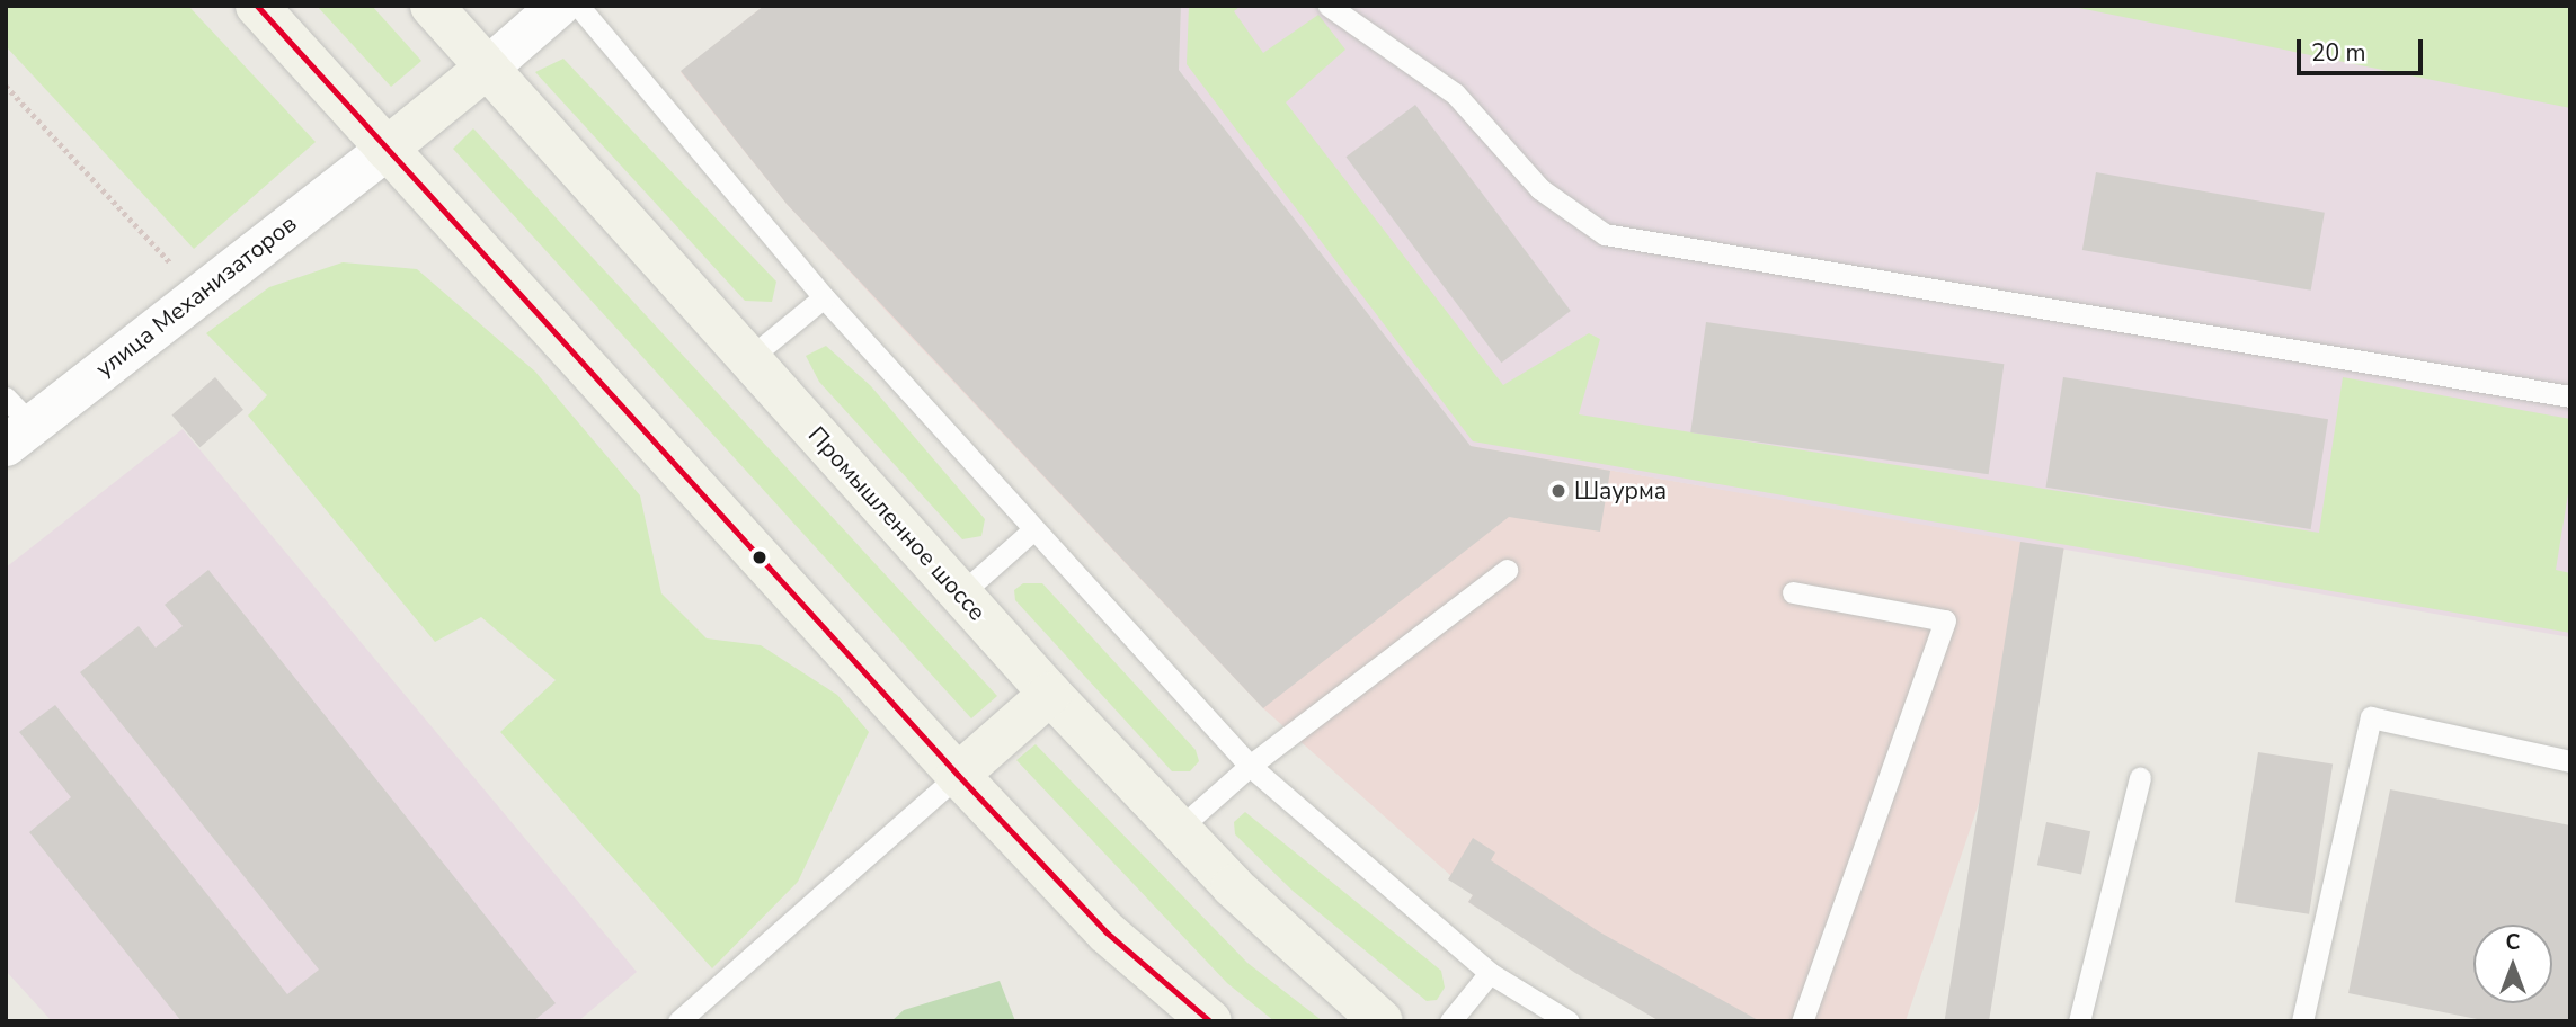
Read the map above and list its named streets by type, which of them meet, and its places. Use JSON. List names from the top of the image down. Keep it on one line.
{"streets":{"main road":["Промышленное шоссе"],"street":["улица Механизаторов"]},"places":["Шаурма"],"scale_bar":"20 m","north":"top"}
